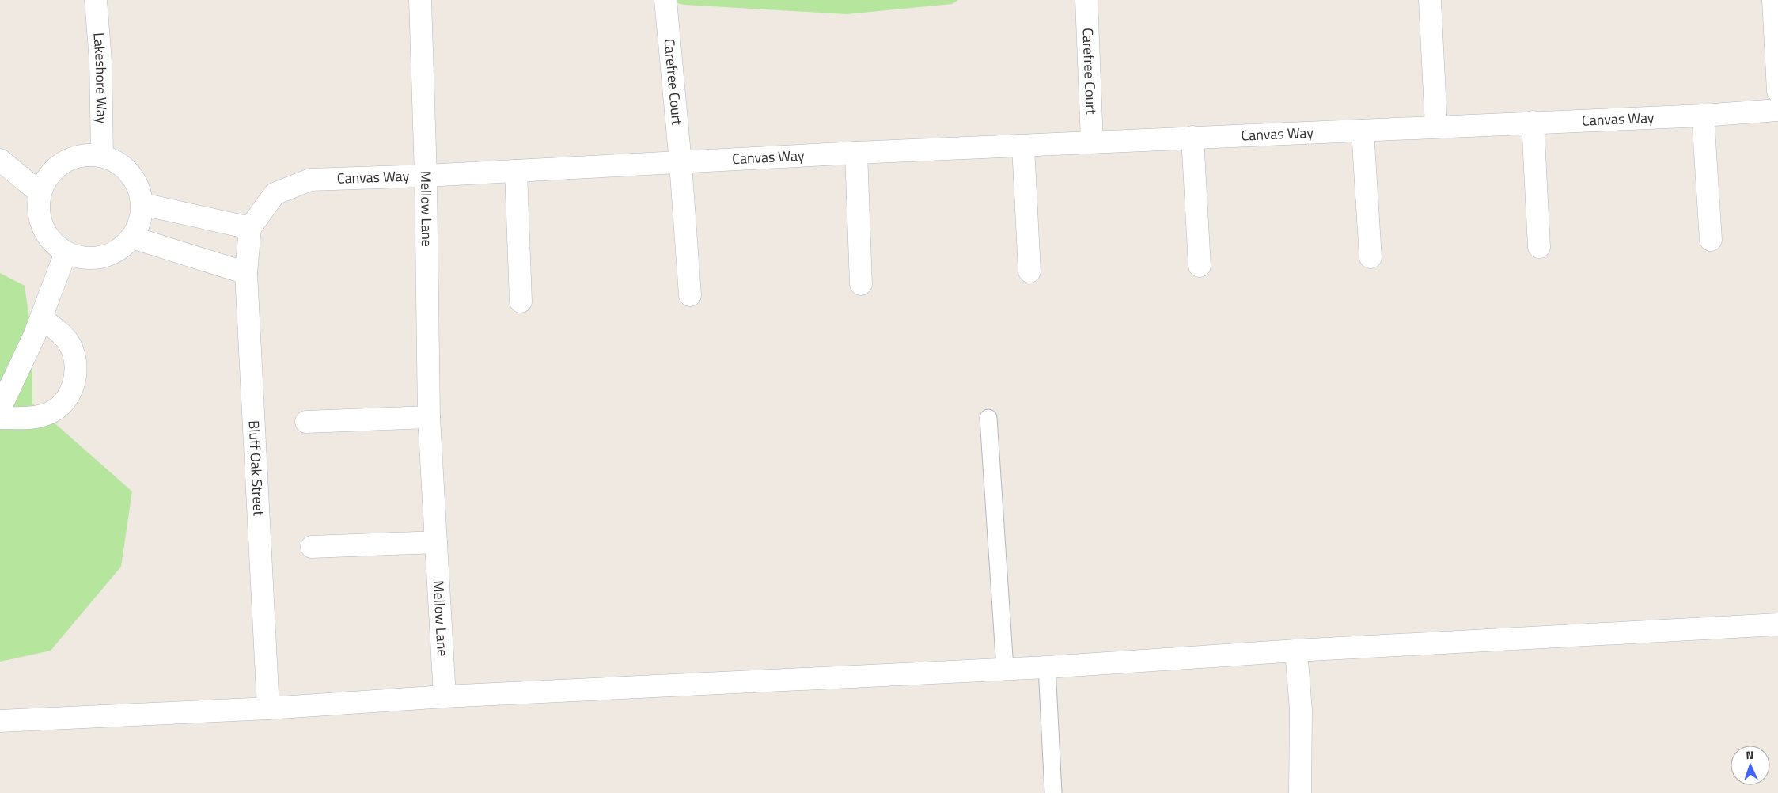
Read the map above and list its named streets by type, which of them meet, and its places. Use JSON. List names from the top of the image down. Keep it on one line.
{"streets":{"street":["Carefree Court","Lakeshore Way","Canvas Way","Mellow Lane","Bluff Oak Street"]},"crossings":[["Carefree Court","Canvas Way"],["Canvas Way","Mellow Lane"],["Canvas Way","Bluff Oak Street"]],"north":"top"}
